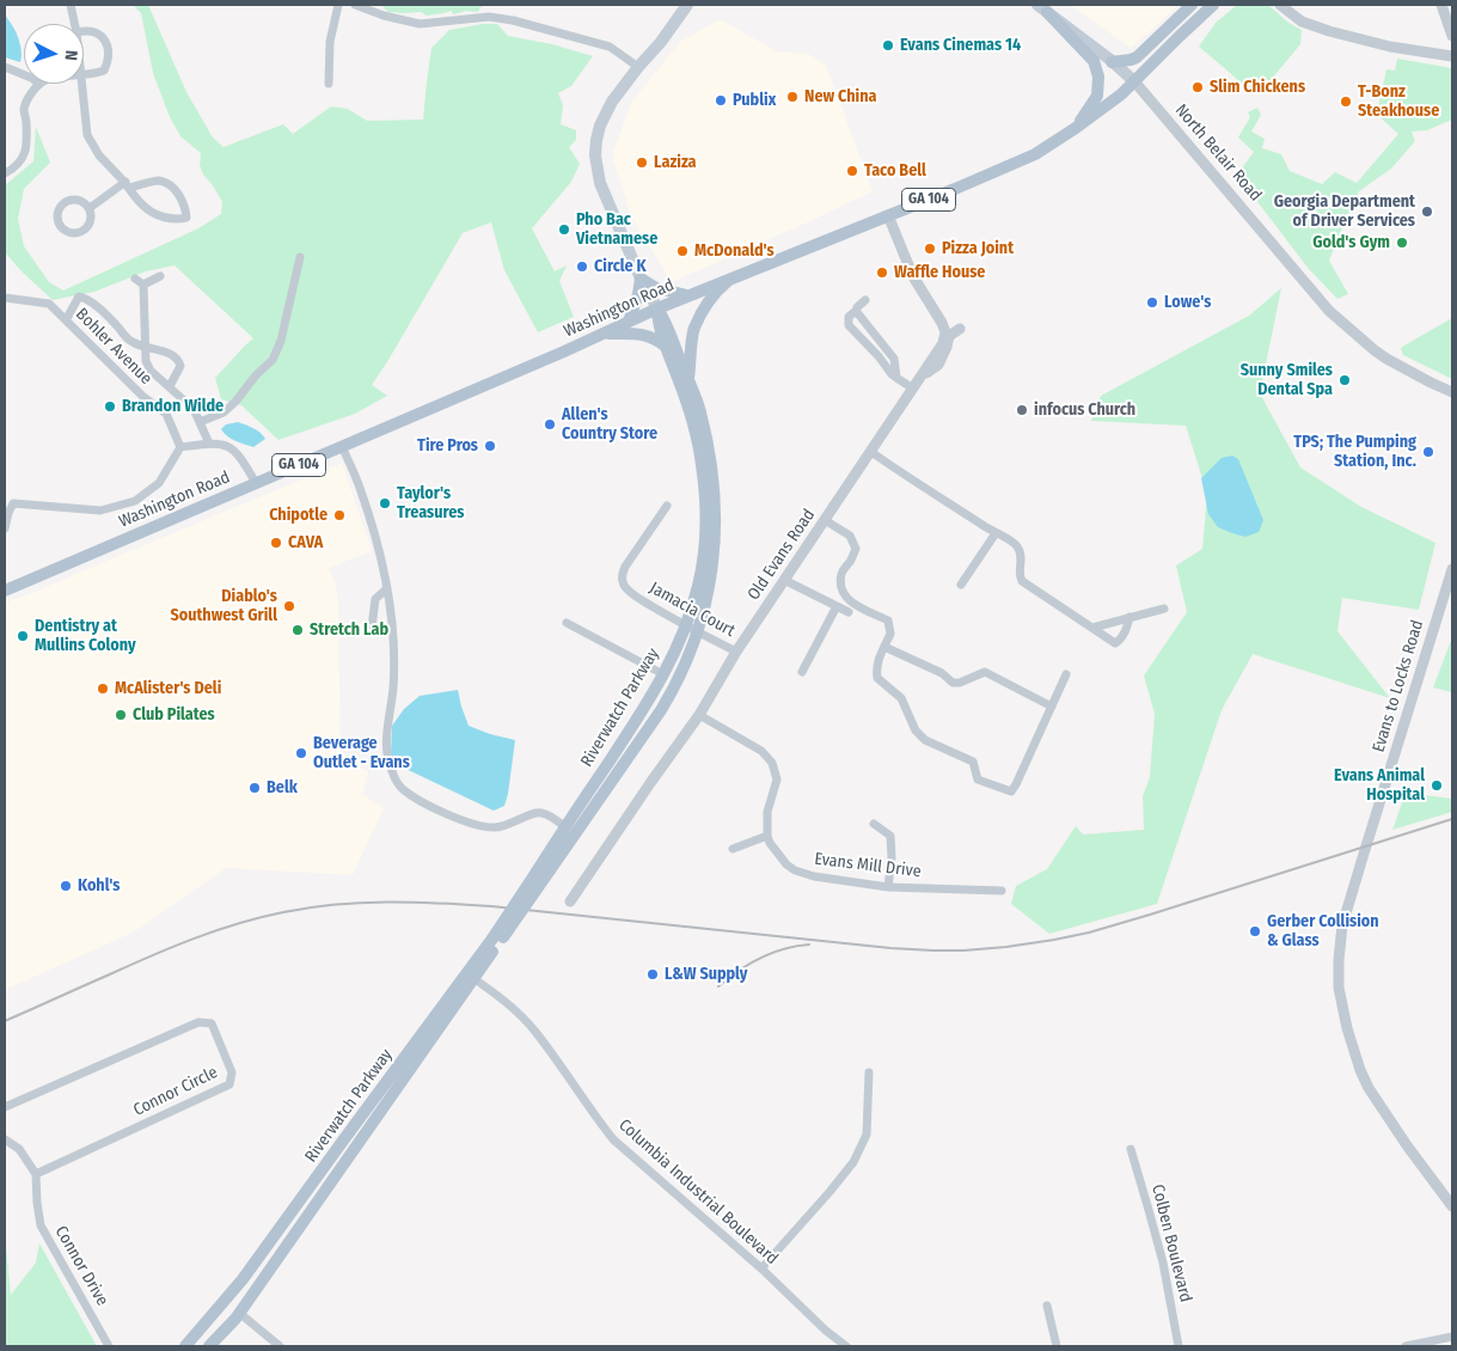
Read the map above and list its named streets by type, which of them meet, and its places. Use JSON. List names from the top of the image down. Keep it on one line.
{"streets":{"main road":["North Belair Road","GA 104","Washington Road","Riverwatch Parkway"],"street":["Bohler Avenue","Old Evans Road","Jamacia Court","Evans to Locks Road","Evans Mill Drive","Connor Circle","Columbia Industrial Boulevard","Colben Boulevard","Connor Drive"]},"crossings":[["North Belair Road","Washington Road"],["Washington Road","Old Evans Road"],["Washington Road","Riverwatch Parkway"],["Old Evans Road","Jamacia Court"],["Jamacia Court","Riverwatch Parkway"],["Riverwatch Parkway","Columbia Industrial Boulevard"],["Connor Circle","Connor Drive"]],"places":["Evans Cinemas 14","Slim Chickens","New China","Publix","T-Bonz Steakhouse","Laziza","Taco Bell","Georgia Department of Driver Services","Pho Bac Vietnamese","Gold's Gym","Pizza Joint","McDonald's","Circle K","Waffle House","Lowe's","Sunny Smiles Dental Spa","Brandon Wilde","infocus Church","Allen's Country Store","Tire Pros","TPS; The Pumping Station, Inc.","Taylor's Treasures","Chipotle","CAVA","Diablo's Southwest Grill","Stretch Lab","Dentistry at Mullins Colony","McAlister's Deli","Club Pilates","Beverage Outlet - Evans","Evans Animal Hospital","Belk","Kohl's","Gerber Collision & Glass","L&W Supply"],"north":"right"}
